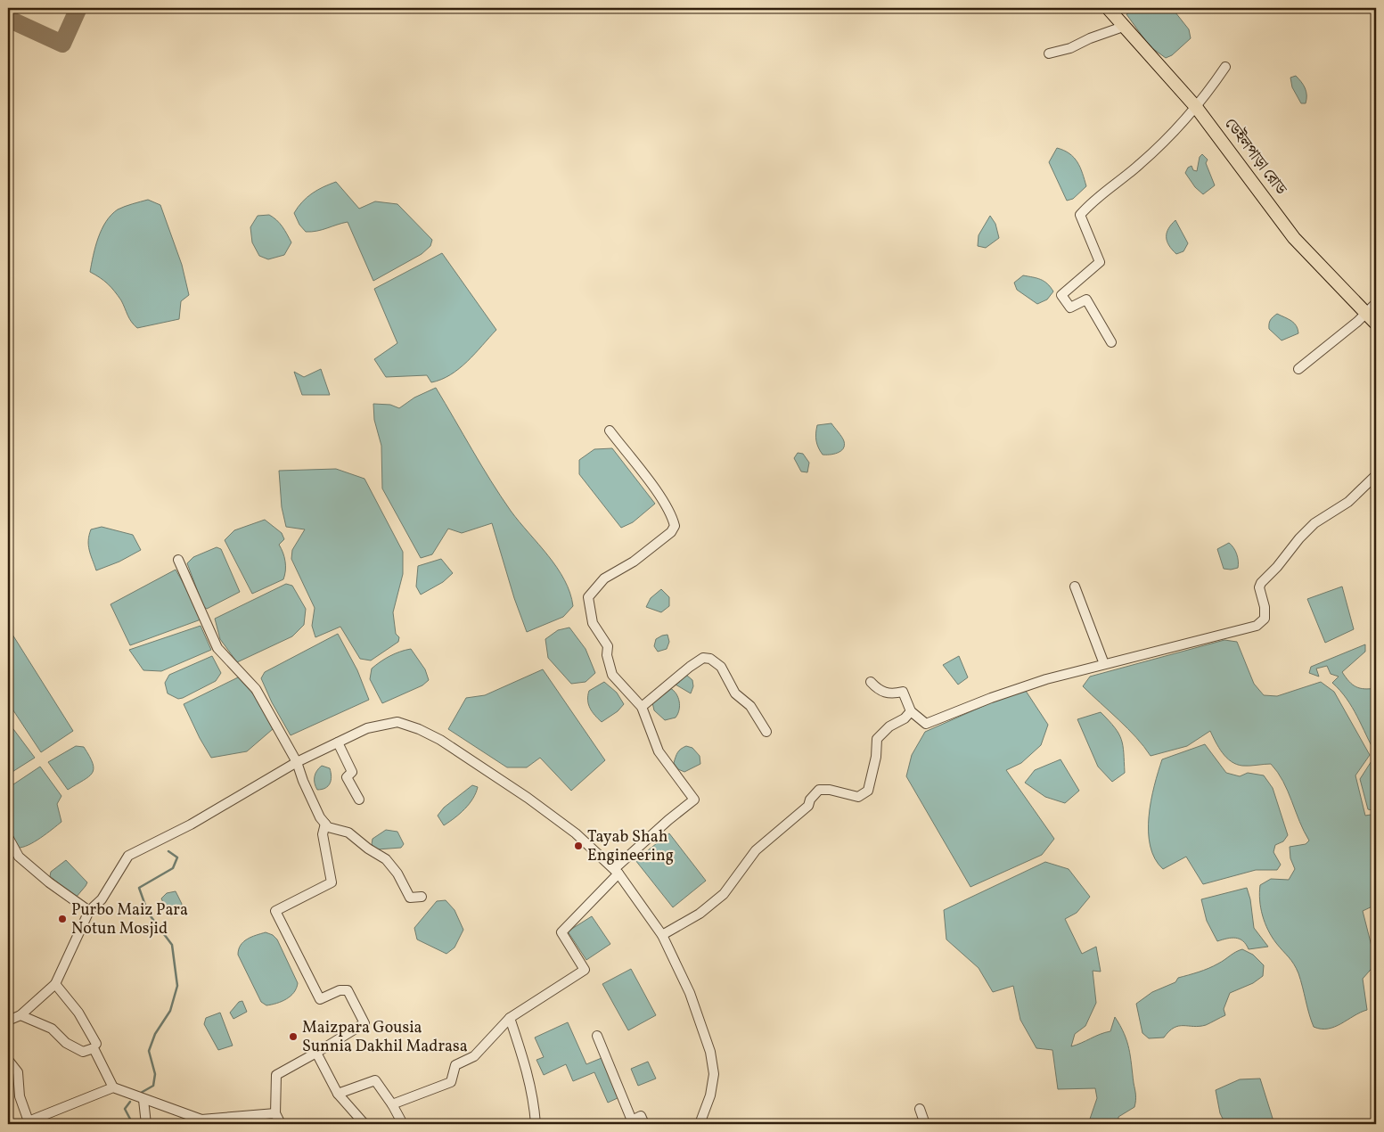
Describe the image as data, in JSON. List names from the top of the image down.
{
  "streets": {
    "main road": ["ডেইলপাড়া রোড"]
  },
  "places": ["Tayab Shah Engineering", "Purbo Maiz Para Notun Mosjid", "Maizpara Gousia Sunnia Dakhil Madrasa"]
}
